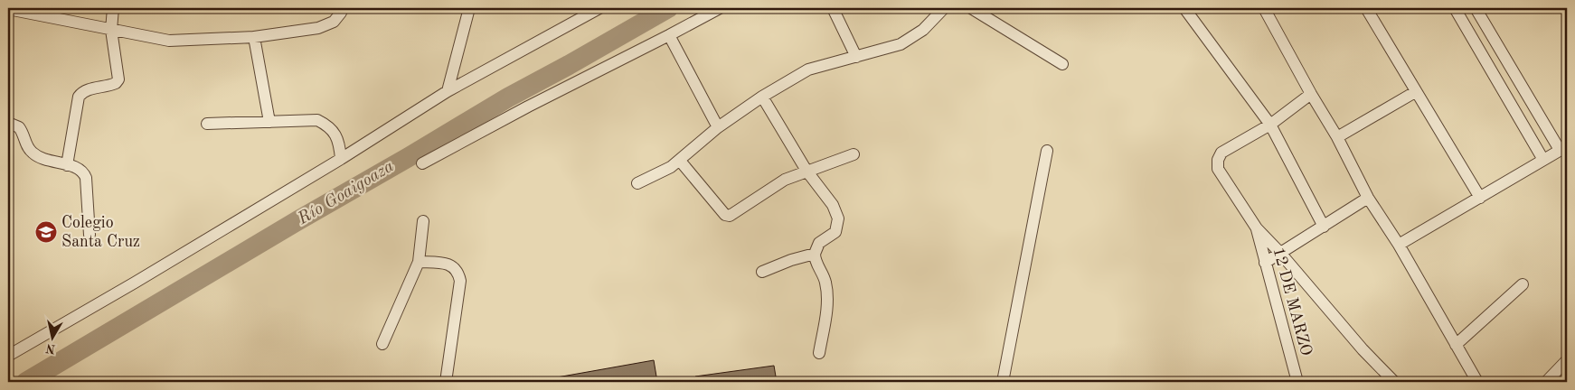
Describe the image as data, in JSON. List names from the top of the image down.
{
  "streets": {
    "street": ["12 DE MARZO"]
  },
  "water": ["Río Goaigoaza"],
  "places": {
    "school or university": ["Colegio Santa Cruz"]
  },
  "north": "bottom"
}
